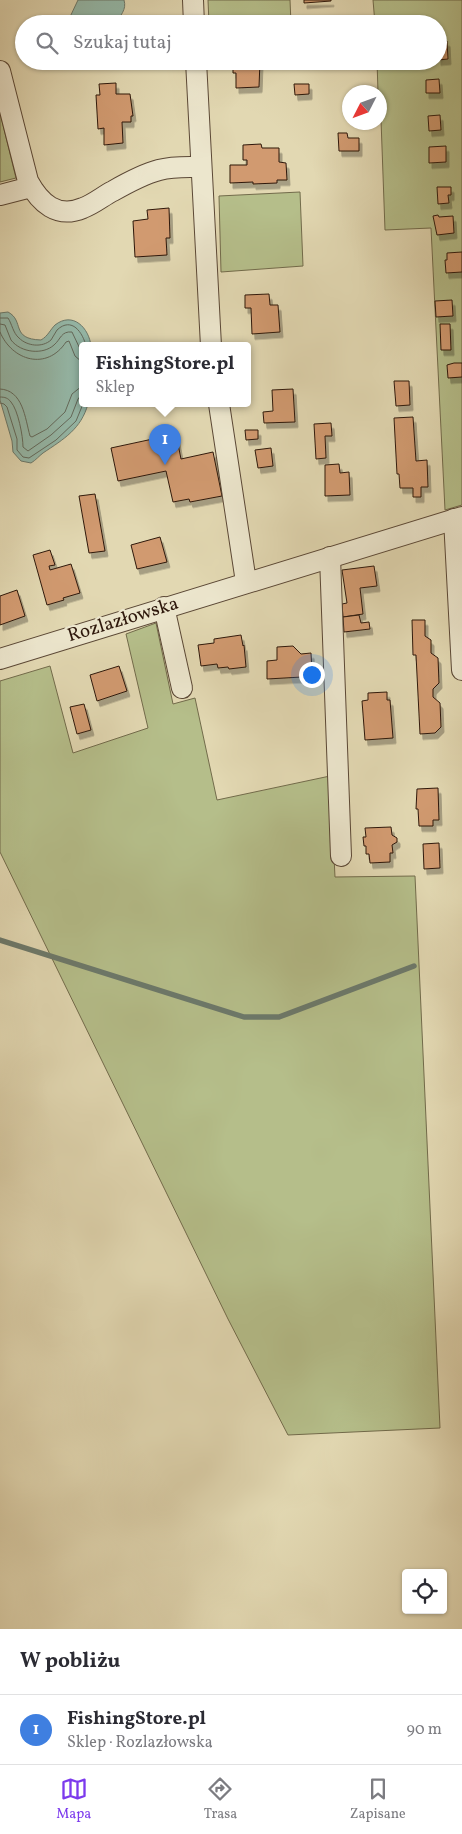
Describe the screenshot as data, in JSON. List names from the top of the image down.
{
  "streets": {
    "street": ["Rozlazłowska"]
  },
  "north": "bottom left",
  "page": {
    "search": "Szukaj tutaj",
    "popup": ["FishingStore.pl", "Sklep"],
    "pins": "1",
    "heading": "W pobliżu",
    "list": [
      {
        "mark": "1",
        "name": "FishingStore.pl",
        "note": "Sklep · Rozlazłowska",
        "value": "90 m"
      }
    ],
    "nav": ["Mapa", "Trasa", "Zapisane"]
  }
}
